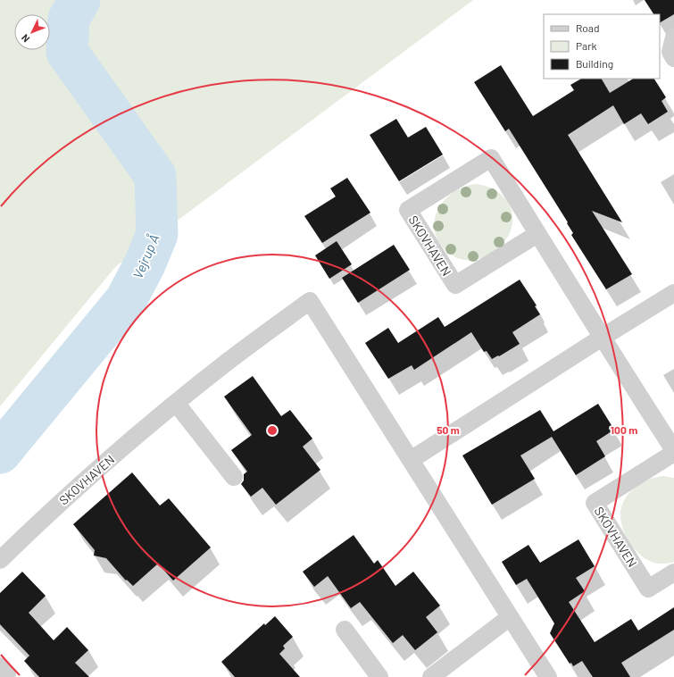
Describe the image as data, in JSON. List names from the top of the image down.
{
  "streets": {
    "street": ["SKOVHAVEN"]
  },
  "water": ["Vejrup Å"],
  "legend": ["Road", "Park", "Building"],
  "north": "bottom left",
  "rings": ["50 m", "100 m"]
}
